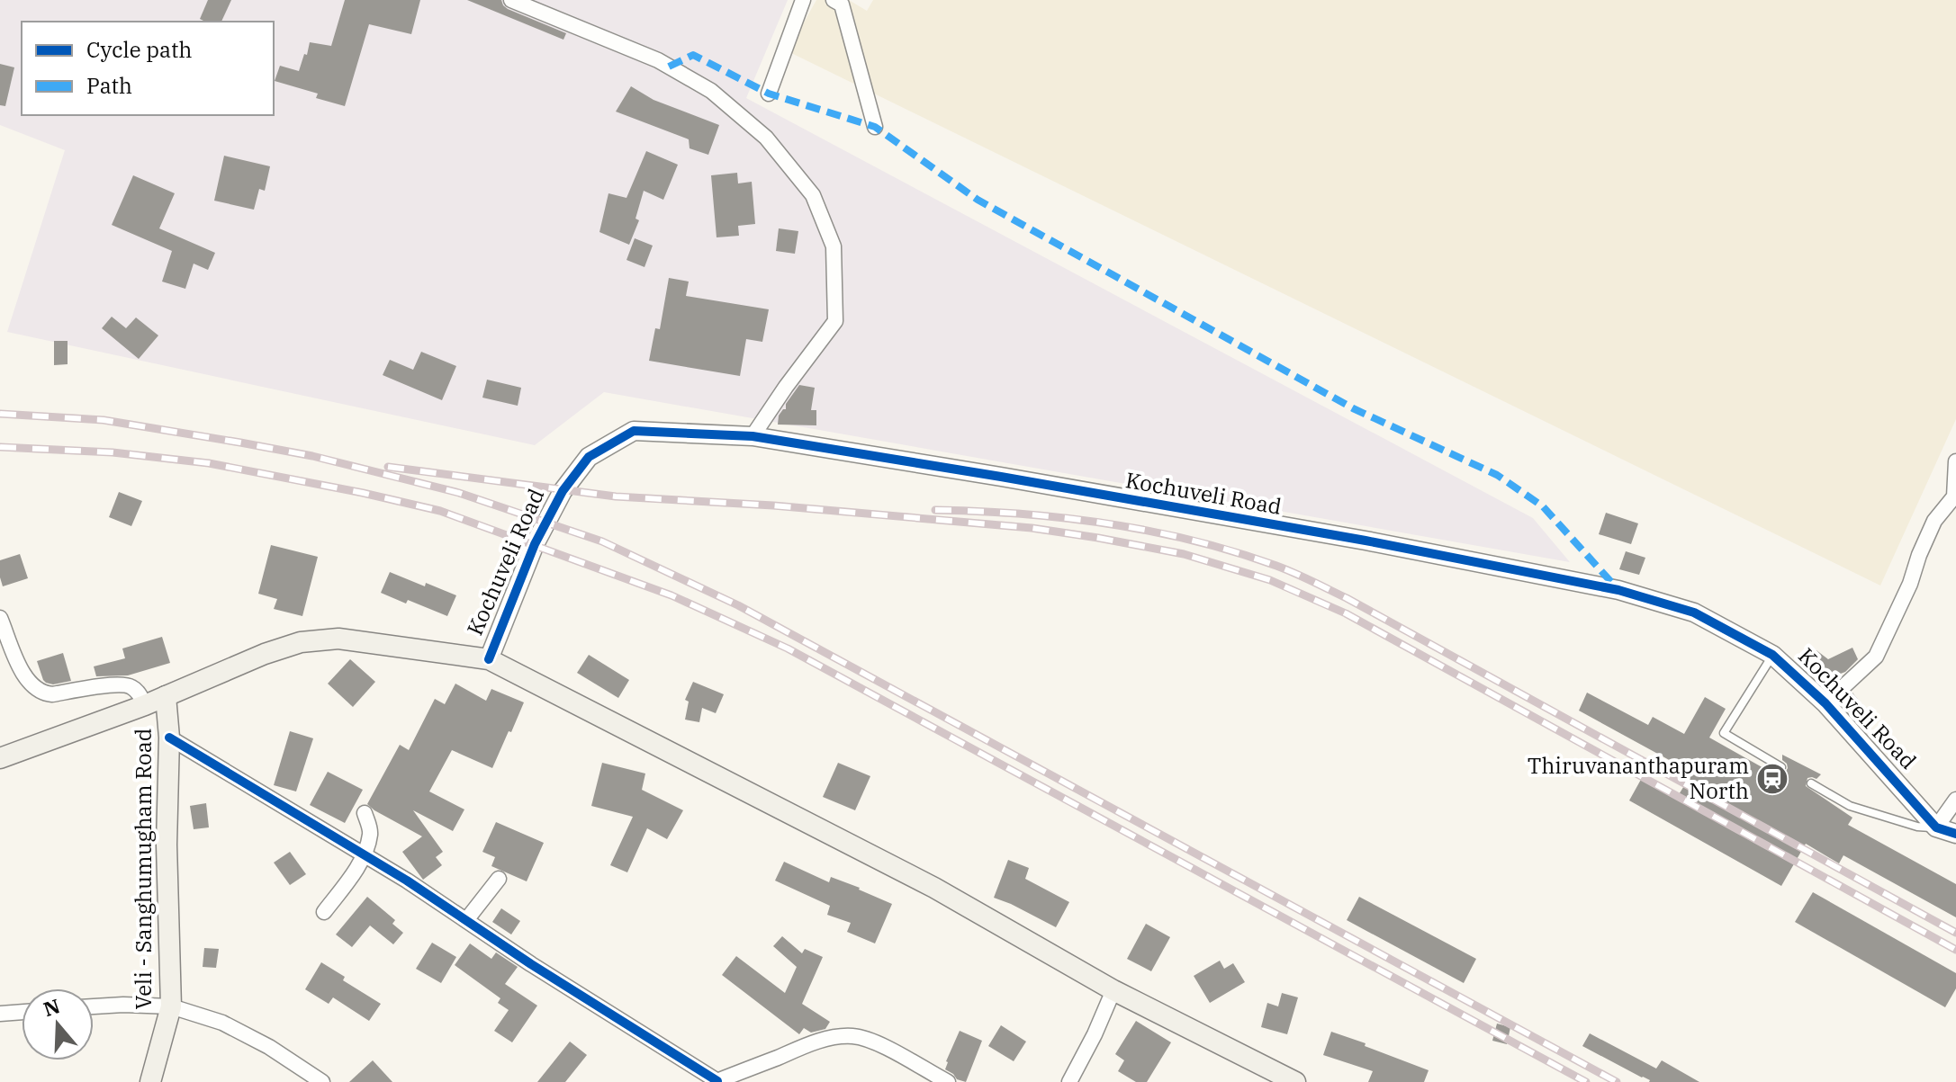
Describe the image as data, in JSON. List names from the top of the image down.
{
  "streets": {
    "main road": ["Veli - Sanghumugham Road"],
    "street": ["Kochuveli Road"]
  },
  "places": {
    "station": ["Thiruvananthapuram North"]
  },
  "legend": ["Cycle path", "Path"],
  "north": "top"
}
